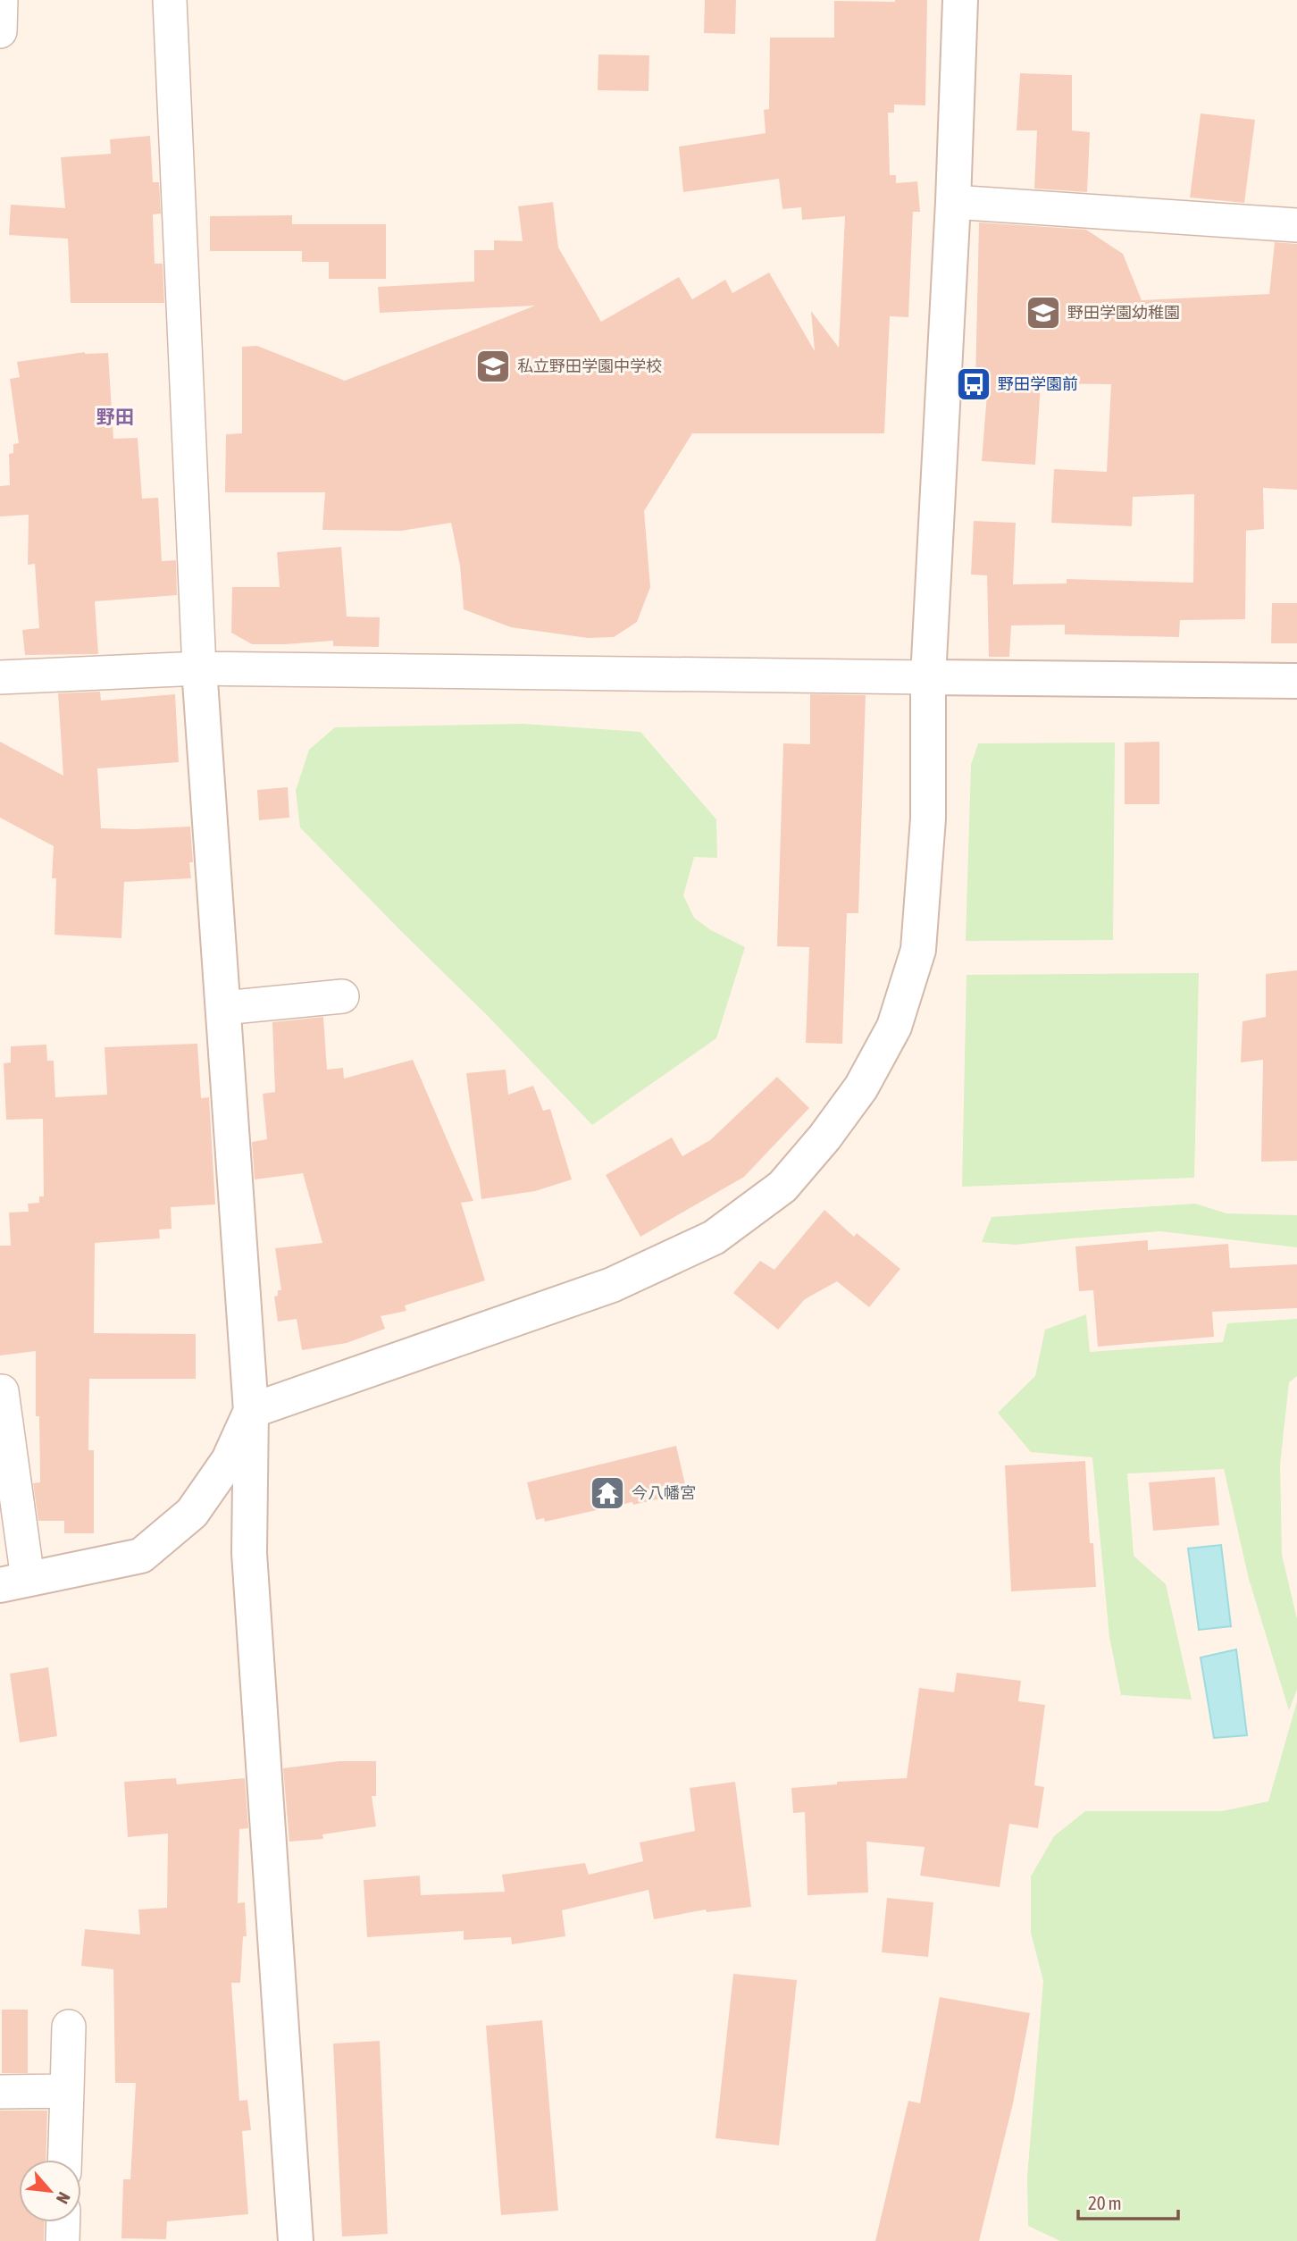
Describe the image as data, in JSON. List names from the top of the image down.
{
  "districts": ["野田"],
  "places": {
    "school or university": ["野田学園幼稚園", "私立野田学園中学校"],
    "bus stop": ["野田学園前"],
    "temple": ["今八幡宮"]
  },
  "scale_bar": "20 m",
  "north": "bottom right"
}
